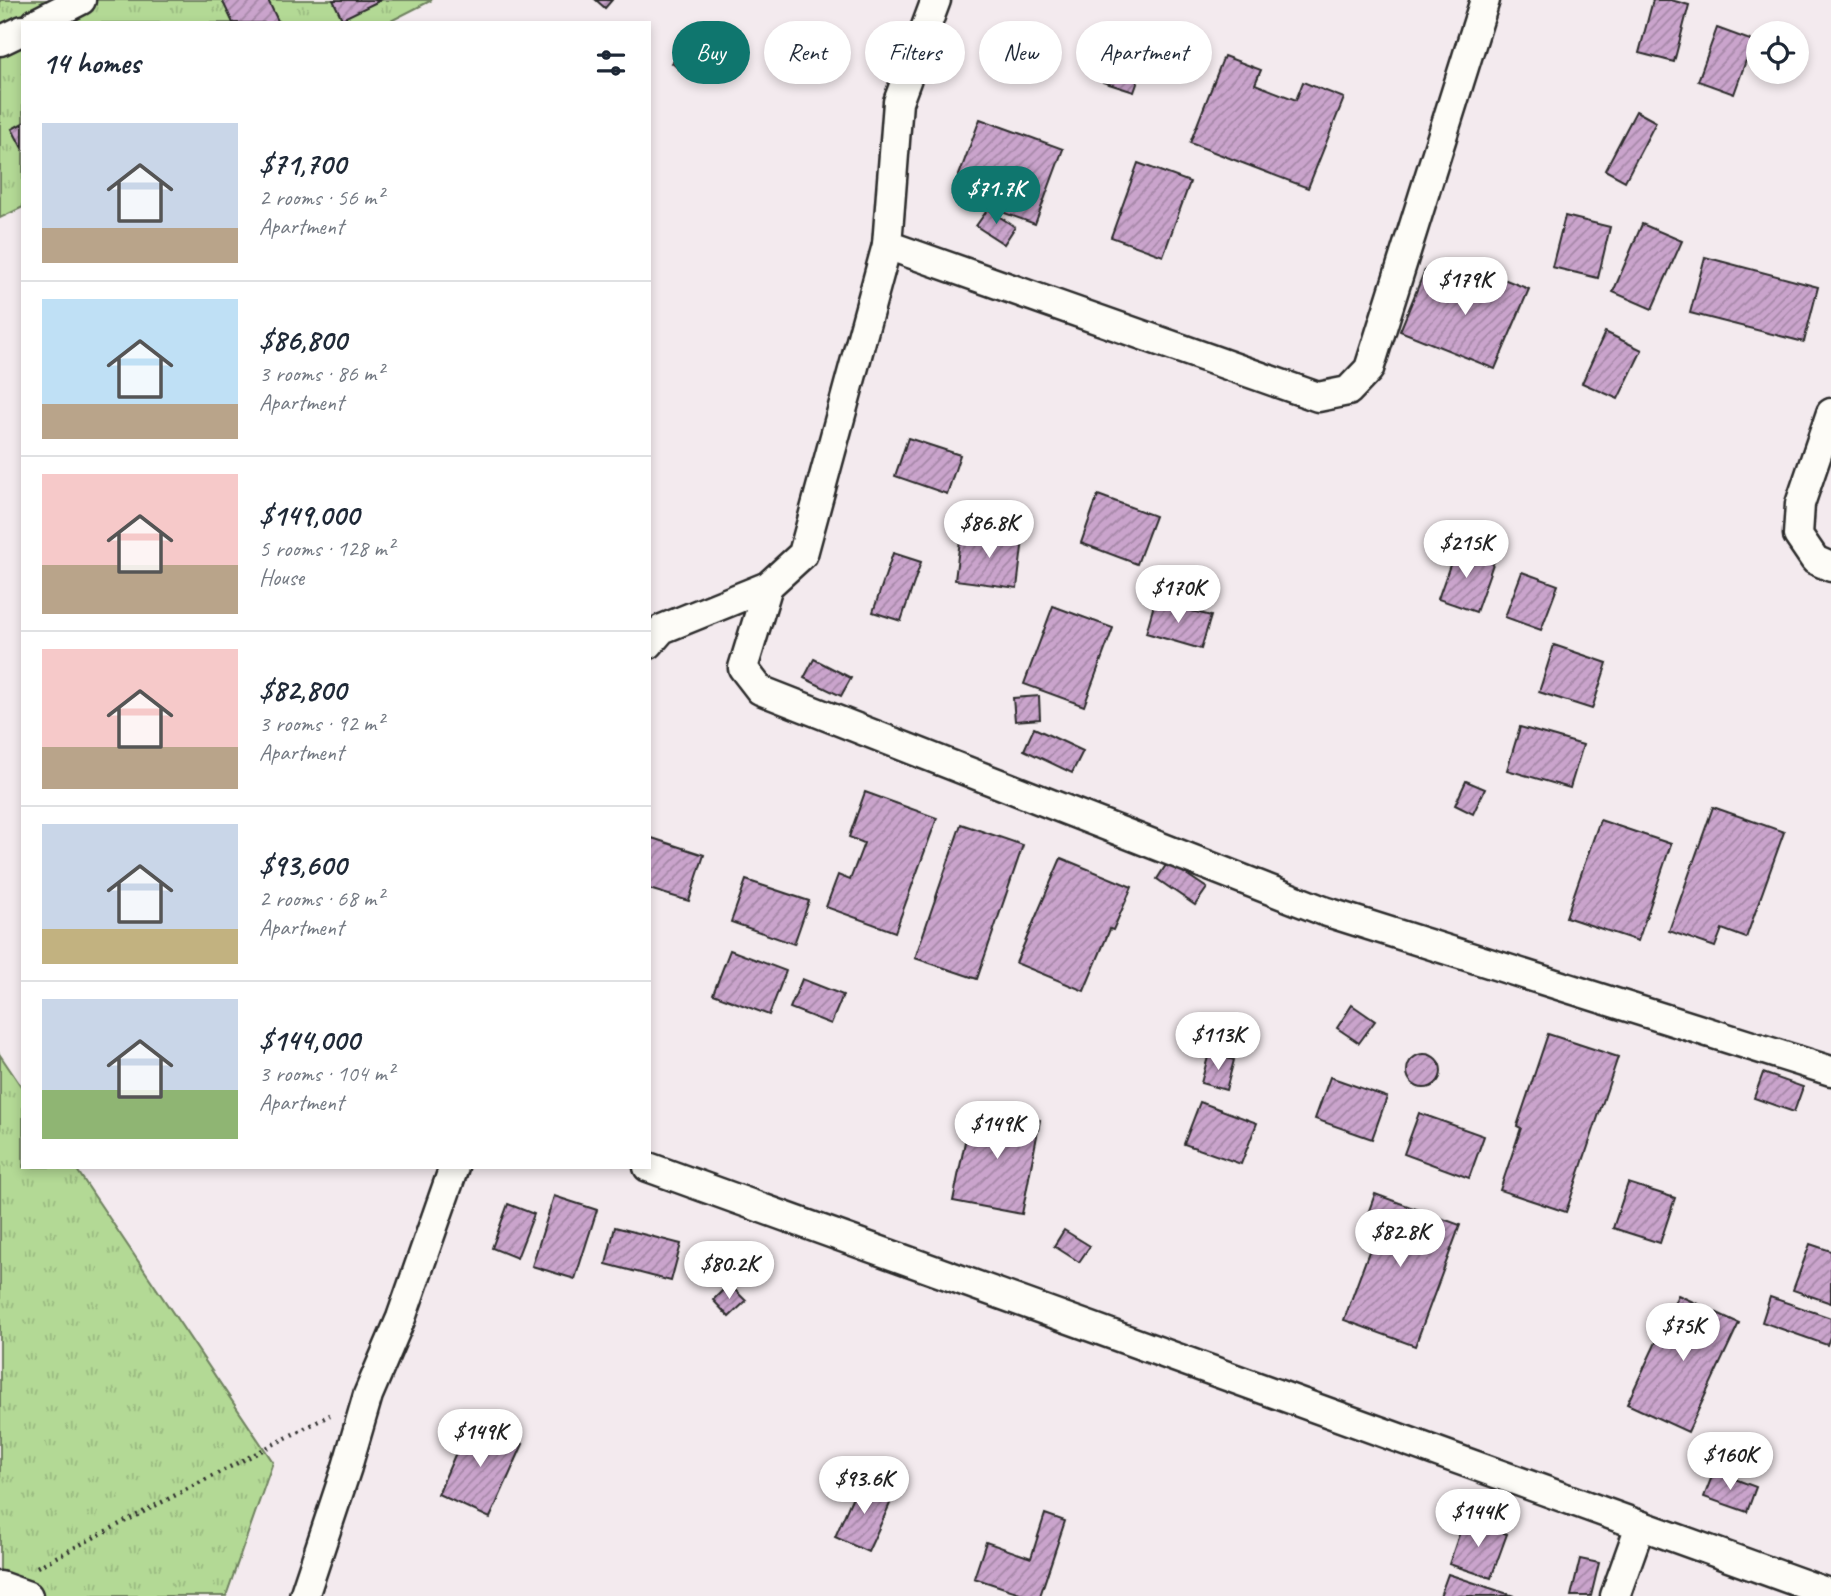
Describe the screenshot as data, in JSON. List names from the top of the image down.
{
  "page": {
    "chip": [
      "Buy",
      "Rent",
      "Filters",
      "New",
      "Apartment"
    ],
    "heading": "14 homes",
    "list": [
      {
        "name": "$71,700",
        "note": "2 rooms · 56 m² · Apartment"
      },
      {
        "name": "$86,800",
        "note": "3 rooms · 86 m² · Apartment"
      },
      {
        "name": "$149,000",
        "note": "5 rooms · 128 m² · House"
      },
      {
        "name": "$82,800",
        "note": "3 rooms · 92 m² · Apartment"
      },
      {
        "name": "$93,600",
        "note": "2 rooms · 68 m² · Apartment"
      },
      {
        "name": "$144,000",
        "note": "3 rooms · 104 m² · Apartment"
      }
    ],
    "price": [
      "$71.7K",
      "$179K",
      "$86.8K",
      "$215K",
      "$170K",
      "$113K",
      "$149K",
      "$82.8K",
      "$80.2K",
      "$75K",
      "$149K",
      "$160K",
      "$93.6K",
      "$144K"
    ]
  }
}
